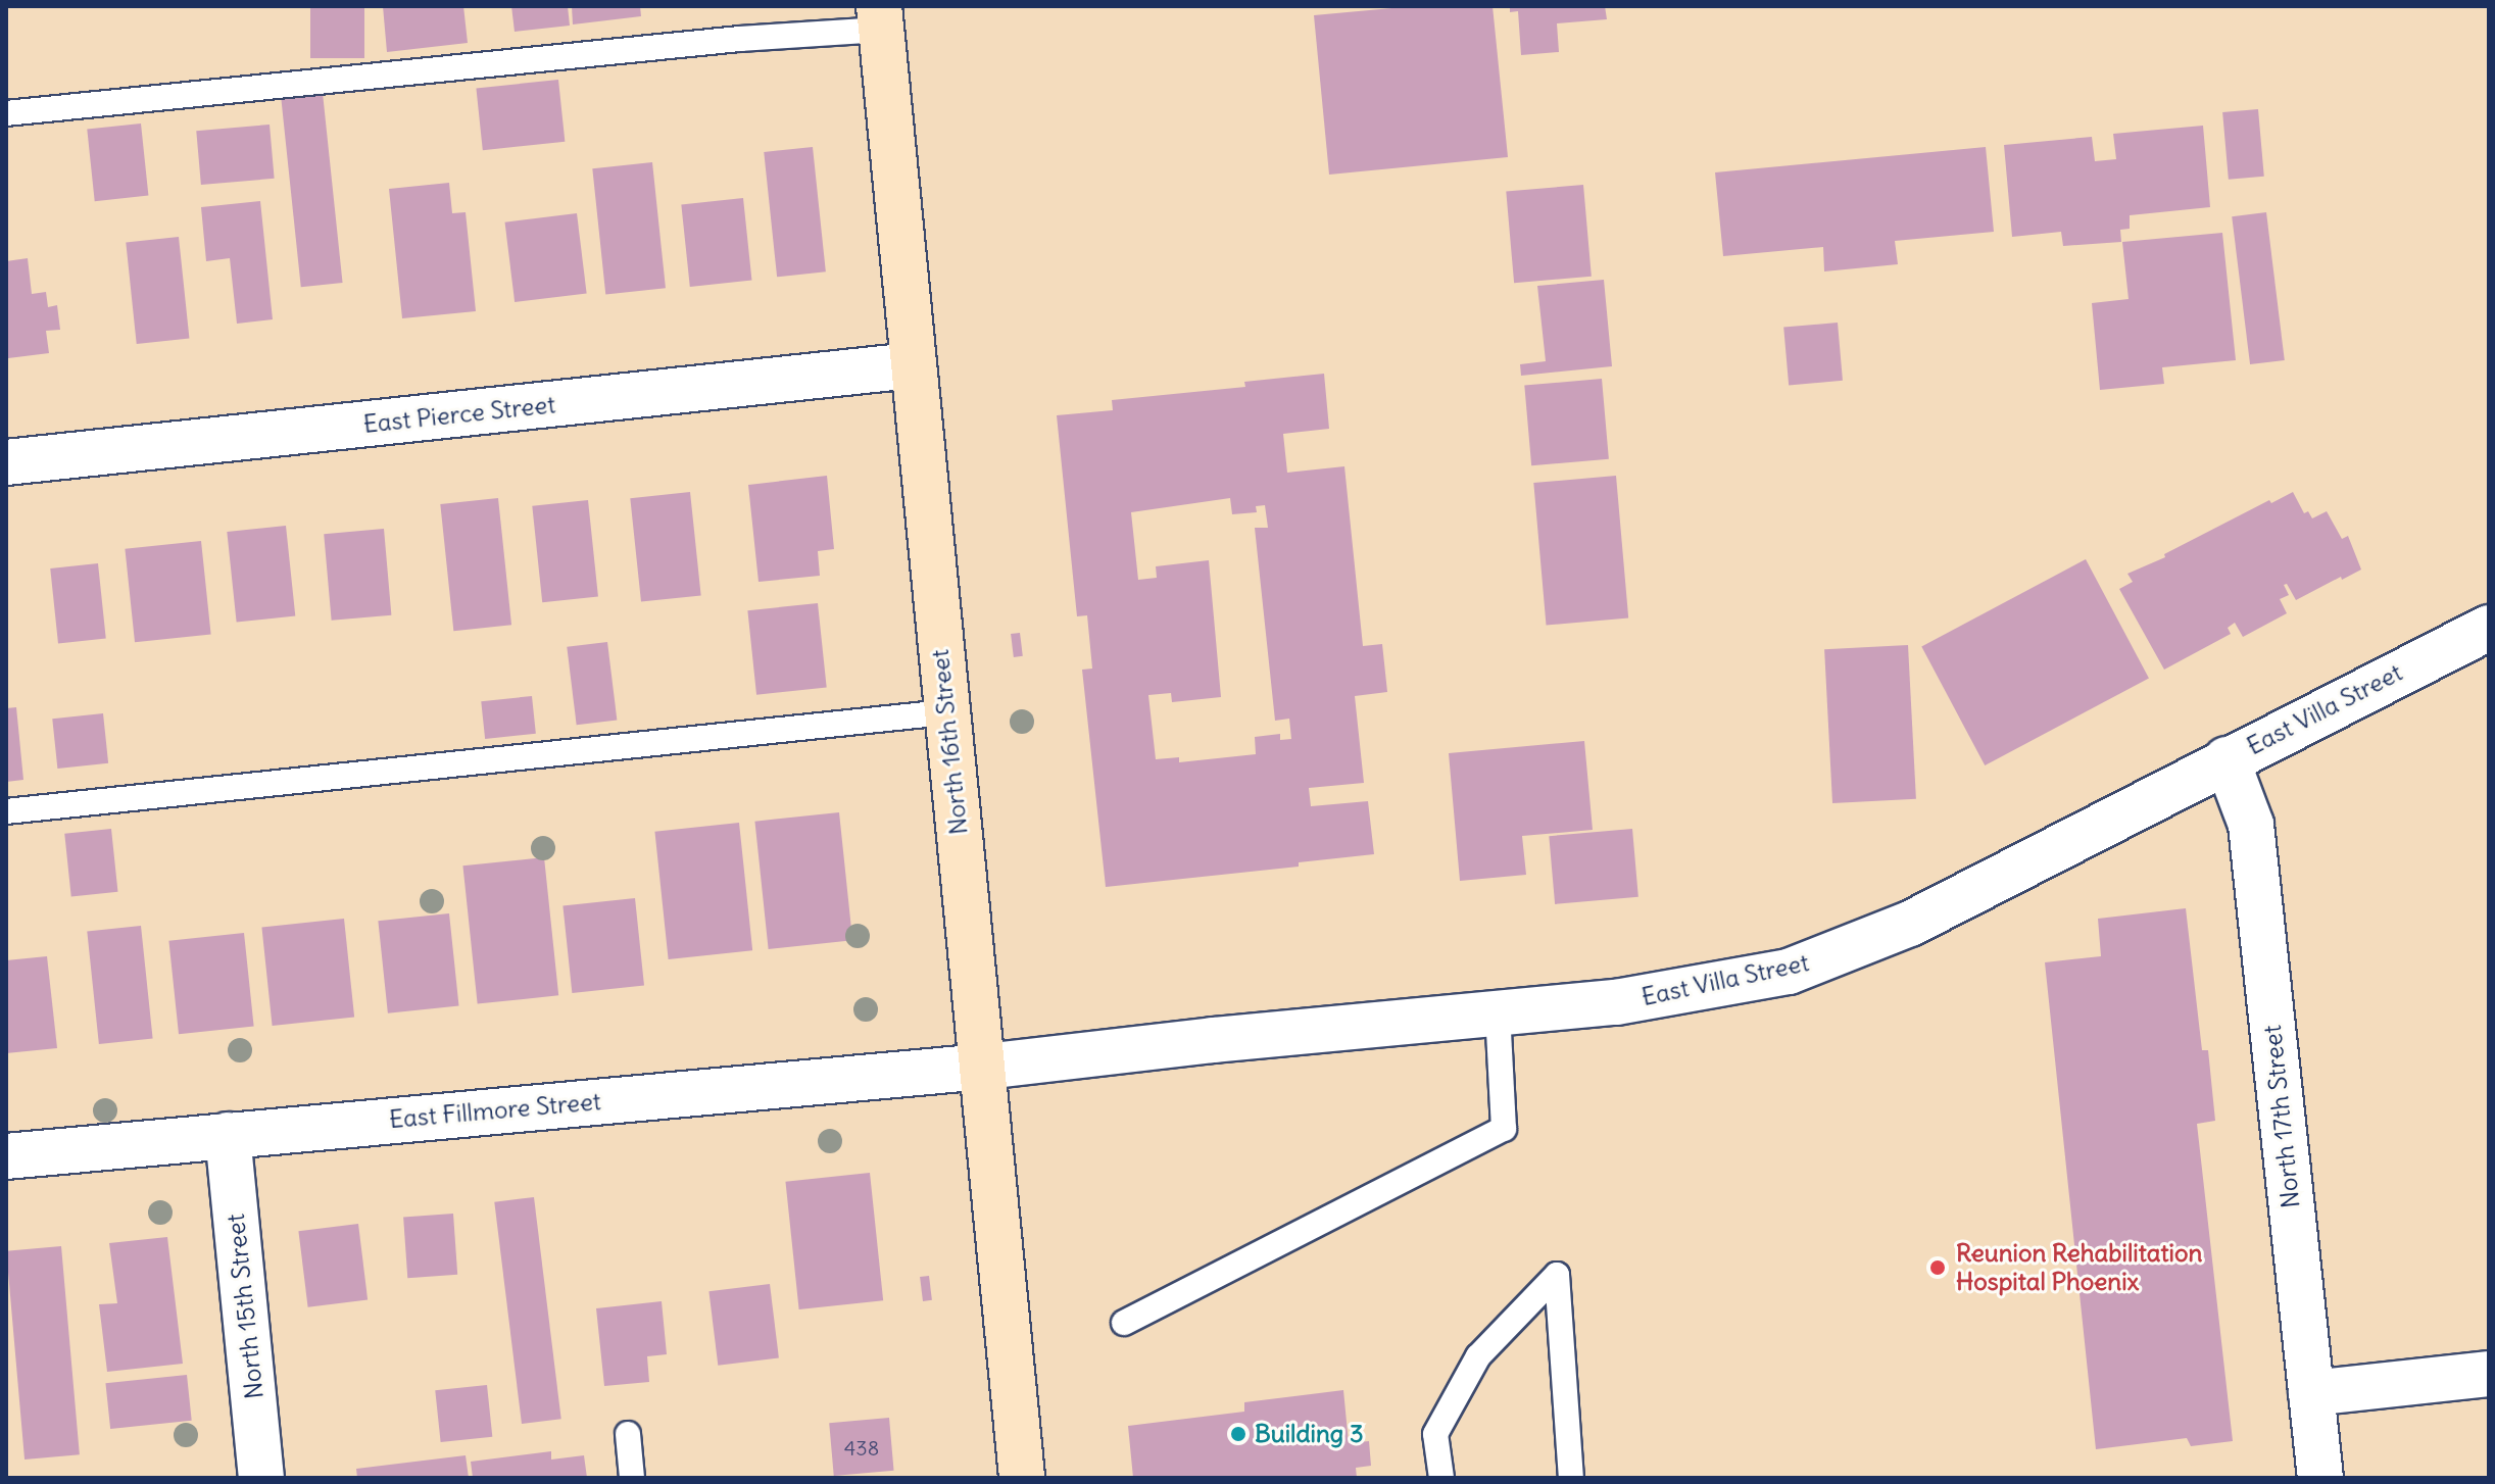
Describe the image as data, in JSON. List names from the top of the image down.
{
  "streets": {
    "main road": ["North 16th Street"],
    "street": [
      "East Pierce Street",
      "East Villa Street",
      "East Fillmore Street",
      "North 17th Street",
      "North 15th Street"
    ]
  },
  "crossings": [
    ["East Pierce Street", "North 16th Street"],
    ["East Villa Street", "North 16th Street"],
    ["East Villa Street", "East Fillmore Street"],
    ["East Villa Street", "North 17th Street"],
    ["North 16th Street", "East Fillmore Street"],
    ["East Fillmore Street", "North 15th Street"]
  ],
  "places": ["Reunion Rehabilitation Hospital Phoenix", "Building 3"],
  "house_numbers": ["438"]
}
